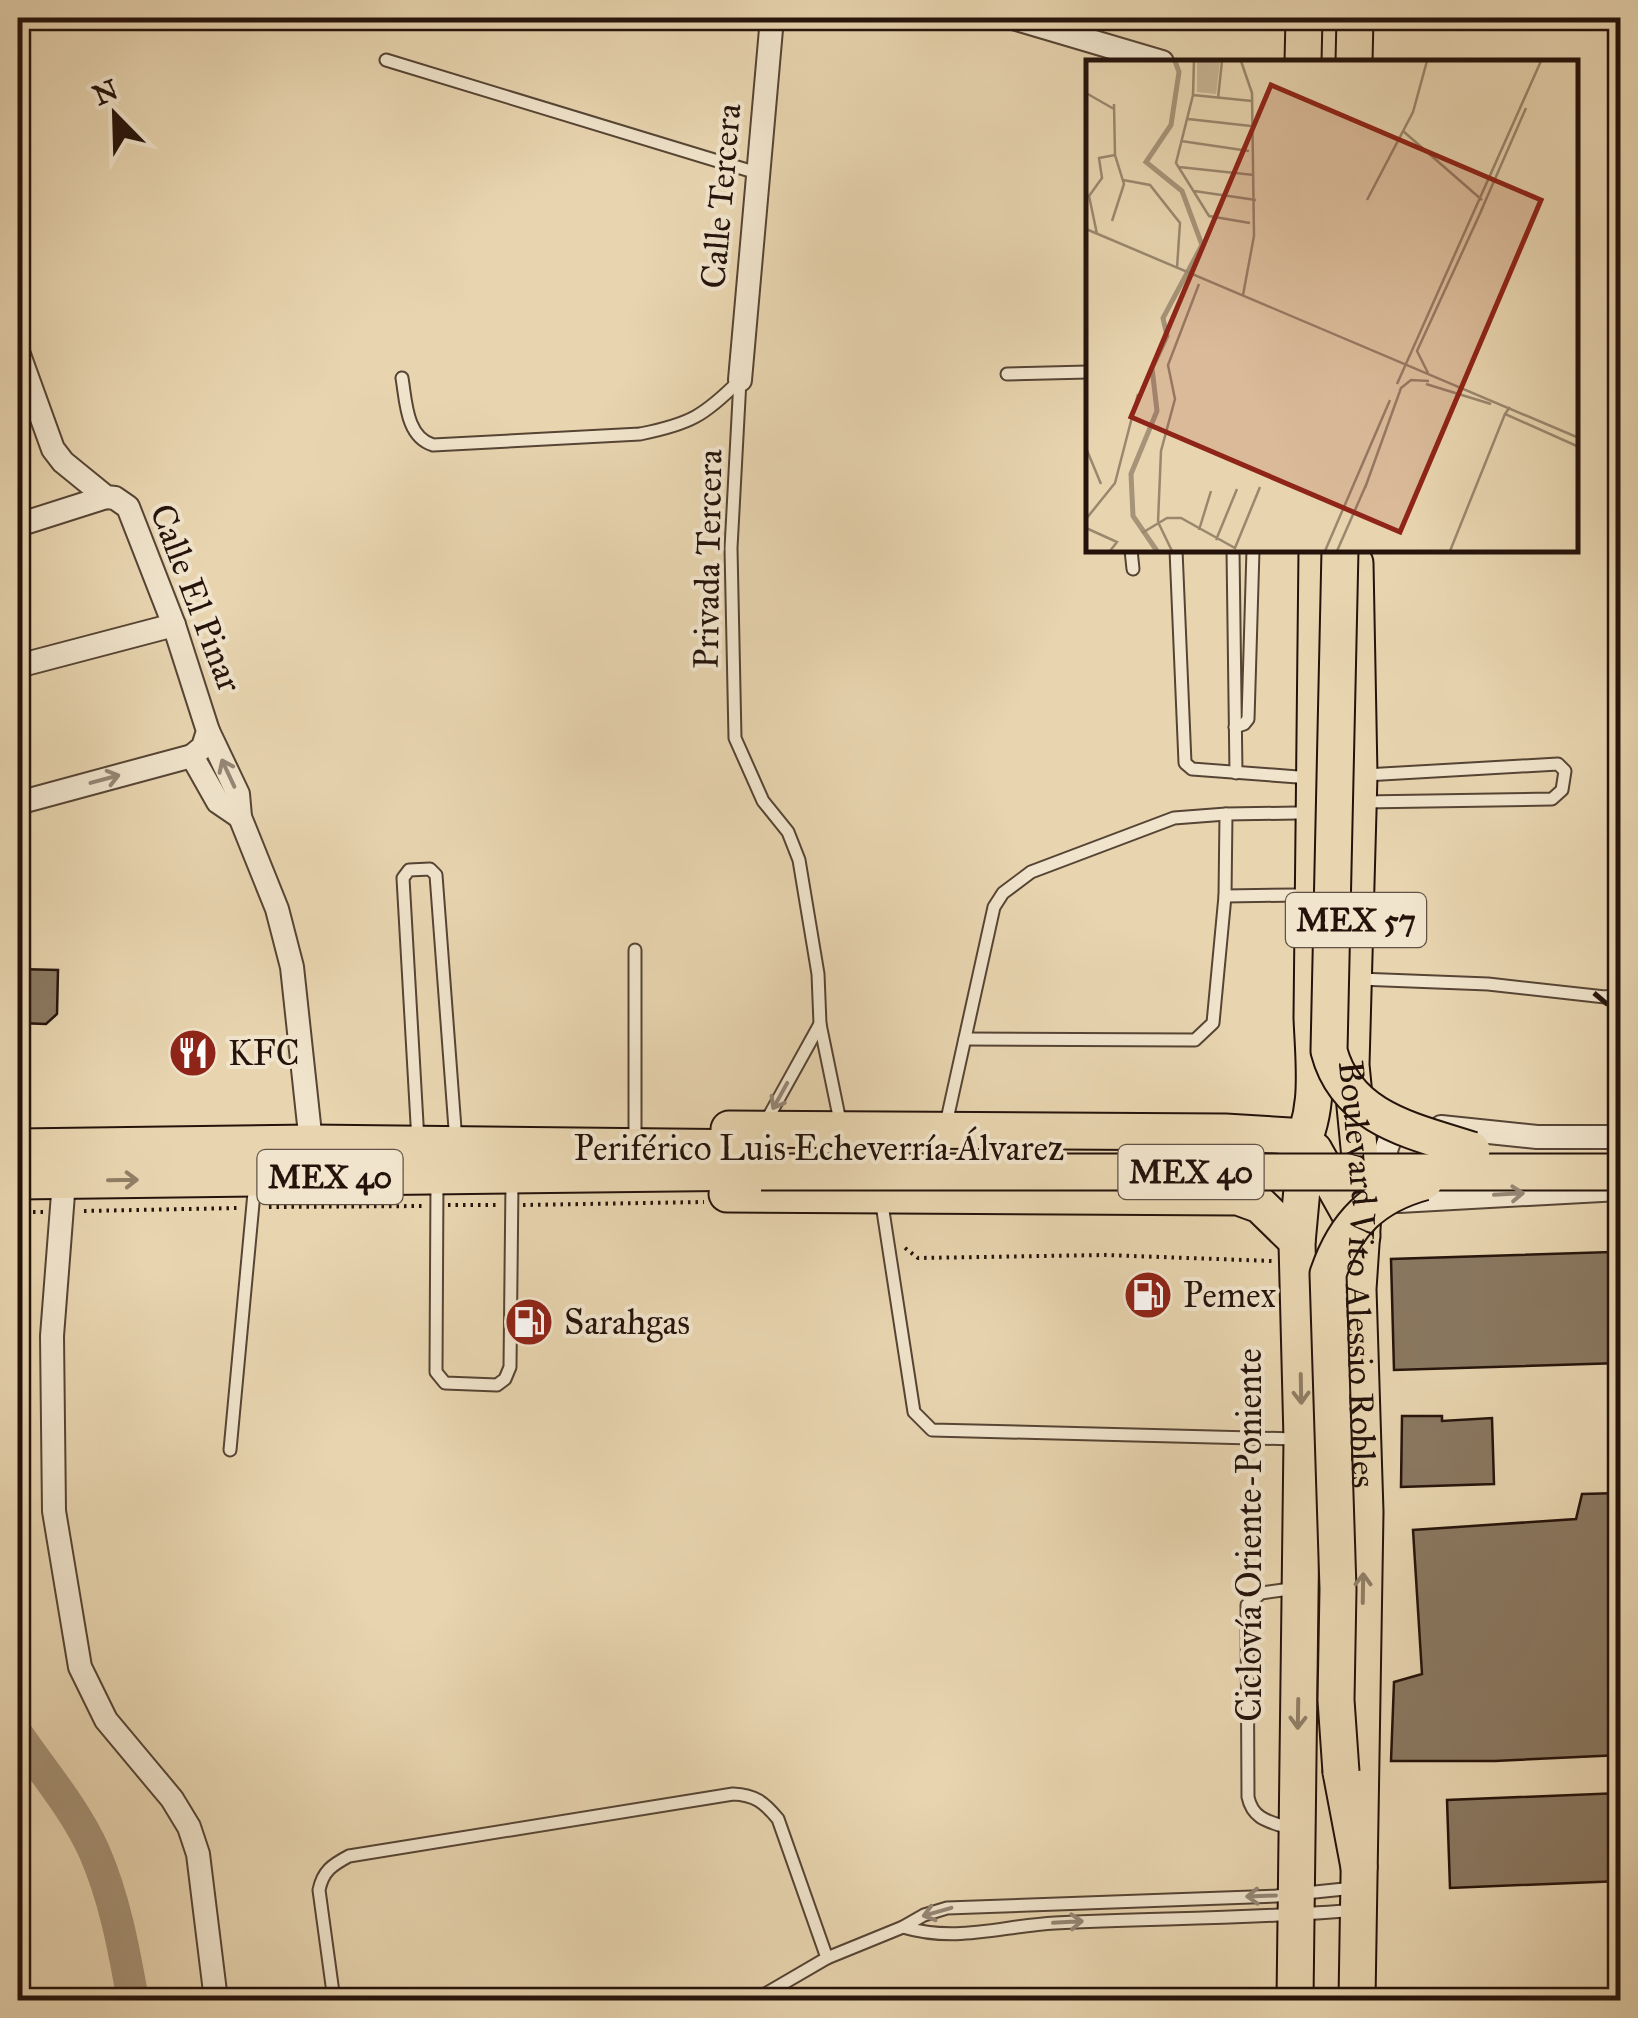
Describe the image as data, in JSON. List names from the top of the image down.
{
  "streets": {
    "main road": [
      "MEX 57",
      "Periférico Luis Echeverría Álvarez",
      "MEX 40",
      "Boulevard Vito Alessio Robles"
    ],
    "street": ["Calle Tercera", "Calle El Pinar"],
    "lane": ["Privada Tercera"]
  },
  "crossings": [
    ["Calle Tercera", "Privada Tercera"],
    ["Calle El Pinar", "Periférico Luis Echeverría Álvarez"]
  ],
  "places": {
    "restaurant": ["KFC"],
    "fuel station": ["Pemex", "Sarahgas"]
  },
  "north": "top left"
}
